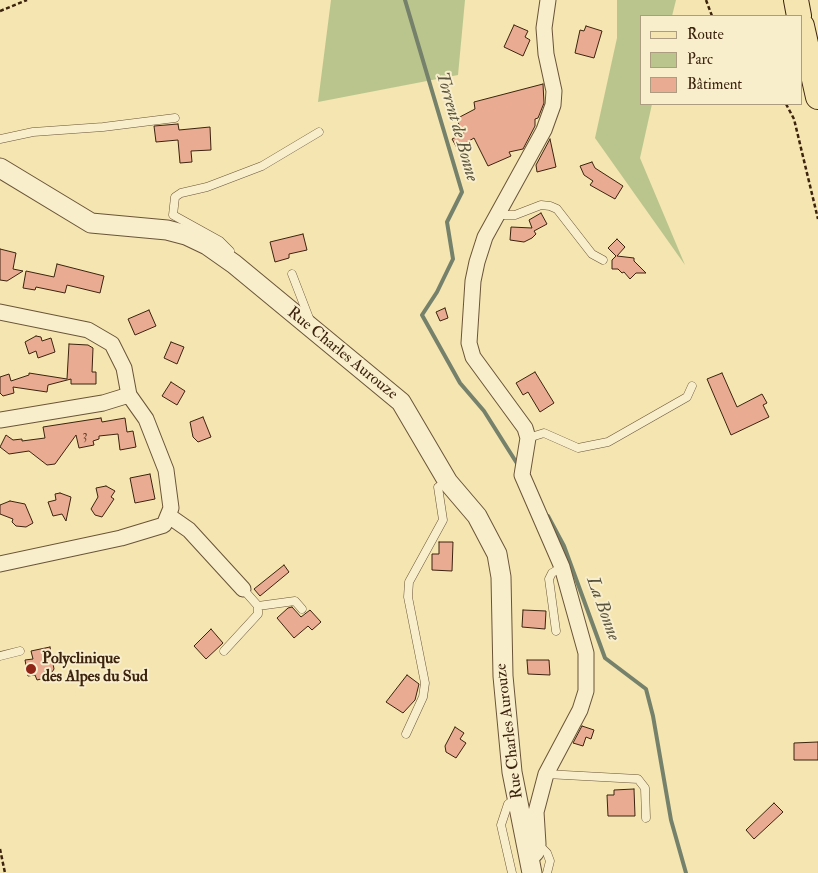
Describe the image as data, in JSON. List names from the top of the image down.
{
  "streets": {
    "street": ["Rue Charles Aurouze"]
  },
  "water": ["Torrent de Bonne", "La Bonne"],
  "places": ["Polyclinique des Alpes du Sud"],
  "house_numbers": ["3"],
  "legend": ["Route", "Parc", "Bâtiment"]
}
